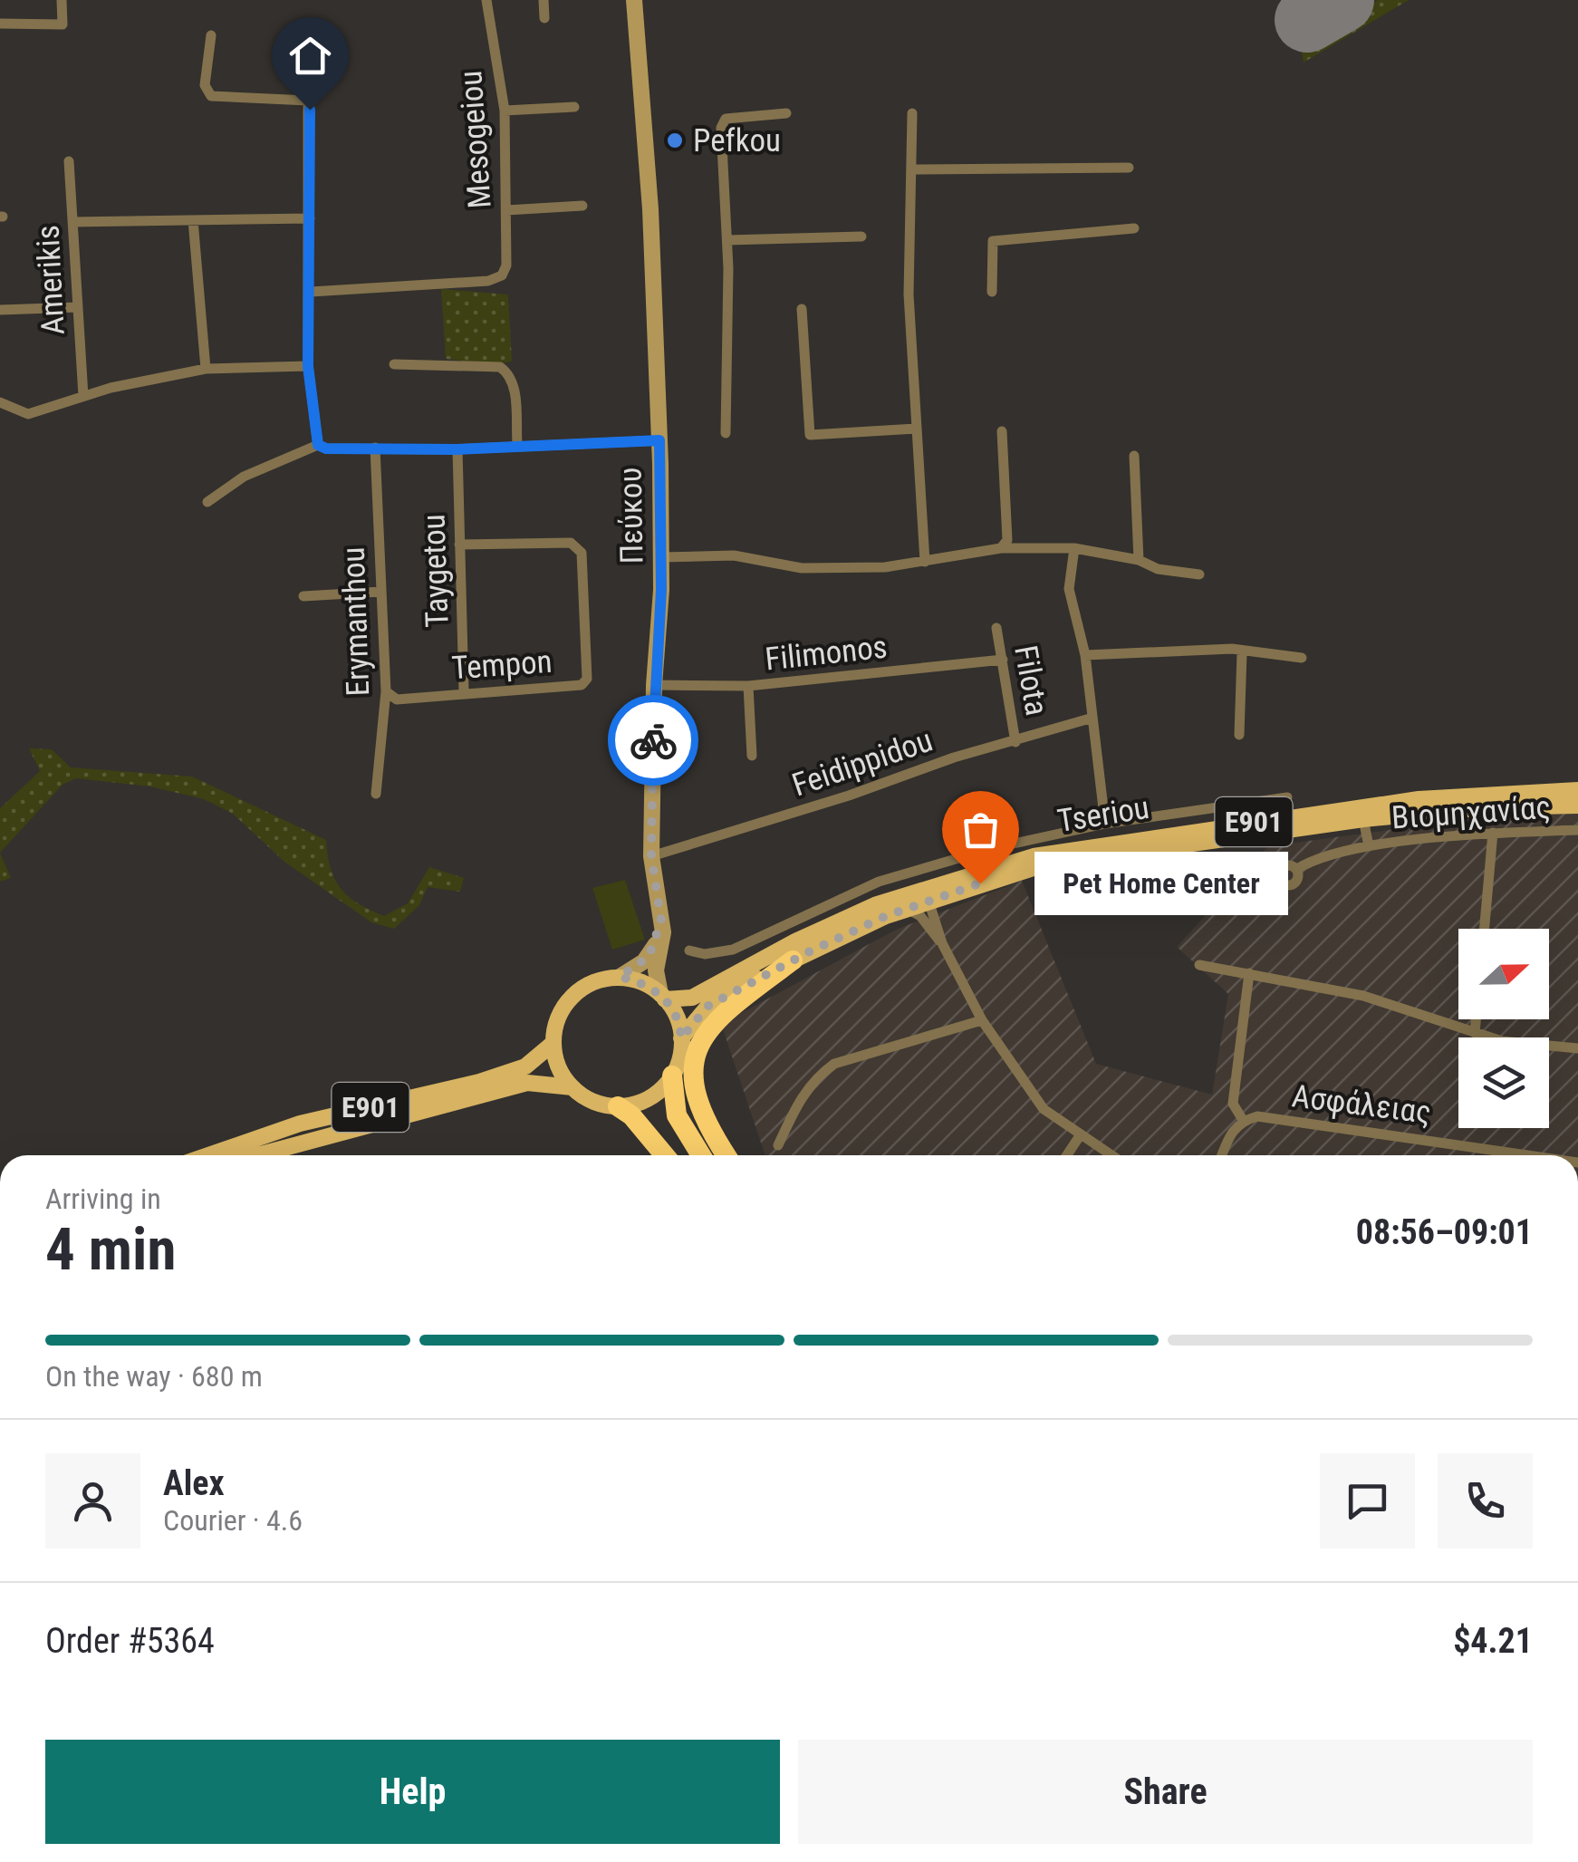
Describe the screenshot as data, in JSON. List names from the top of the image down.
{
  "streets": {
    "main road": ["Πεύκου", "Tseriou", "E901"],
    "street": [
      "Mesogeiou",
      "Amerikis",
      "Taygetou",
      "Erymanthou",
      "Filimonos",
      "Tempon",
      "Filota",
      "Feidippidou",
      "Βιομηχανίας",
      "Ασφάλειας"
    ]
  },
  "crossings": [
    ["Πεύκου", "Filimonos"],
    ["Πεύκου", "Feidippidou"],
    ["Πεύκου", "Tseriou"],
    ["Πεύκου", "E901"],
    ["Taygetou", "Tempon"],
    ["Erymanthou", "Tempon"],
    ["Filimonos", "Filota"],
    ["Filota", "Feidippidou"],
    ["Βιομηχανίας", "Tseriou"],
    ["Tseriou", "E901"]
  ],
  "places": ["Pefkou", "Pet Home Center"],
  "north": "right",
  "page": {
    "bubble": "Pet Home Center",
    "heading": ["4 min", "Arriving in", "08:56–09:01"],
    "panel": [
      "Alex",
      "Courier · 4.6",
      "Order #5364",
      "$4.21"
    ],
    "bar": "On the way · 680 m",
    "buttons": ["Help", "Share"]
  }
}
